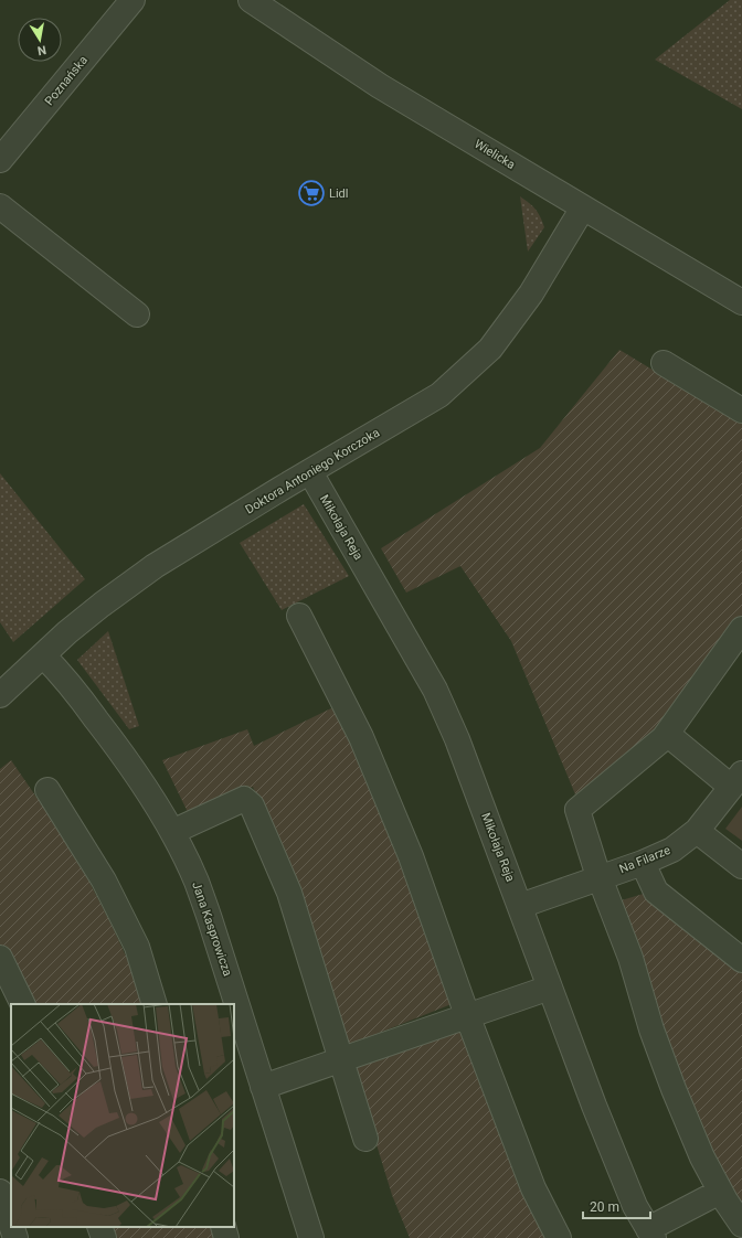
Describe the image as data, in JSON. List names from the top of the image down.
{
  "streets": {
    "street": [
      "Poznańska",
      "Wielicka",
      "Doktora Antoniego Korczoka",
      "Mikołaja Reja",
      "Na Filarze",
      "Jana Kasprowicza"
    ]
  },
  "crossings": [
    ["Wielicka", "Doktora Antoniego Korczoka"],
    ["Doktora Antoniego Korczoka", "Mikołaja Reja"],
    ["Doktora Antoniego Korczoka", "Jana Kasprowicza"],
    ["Mikołaja Reja", "Na Filarze"]
  ],
  "places": {
    "supermarket": ["Lidl"]
  },
  "scale_bar": "20 m",
  "north": "bottom"
}
